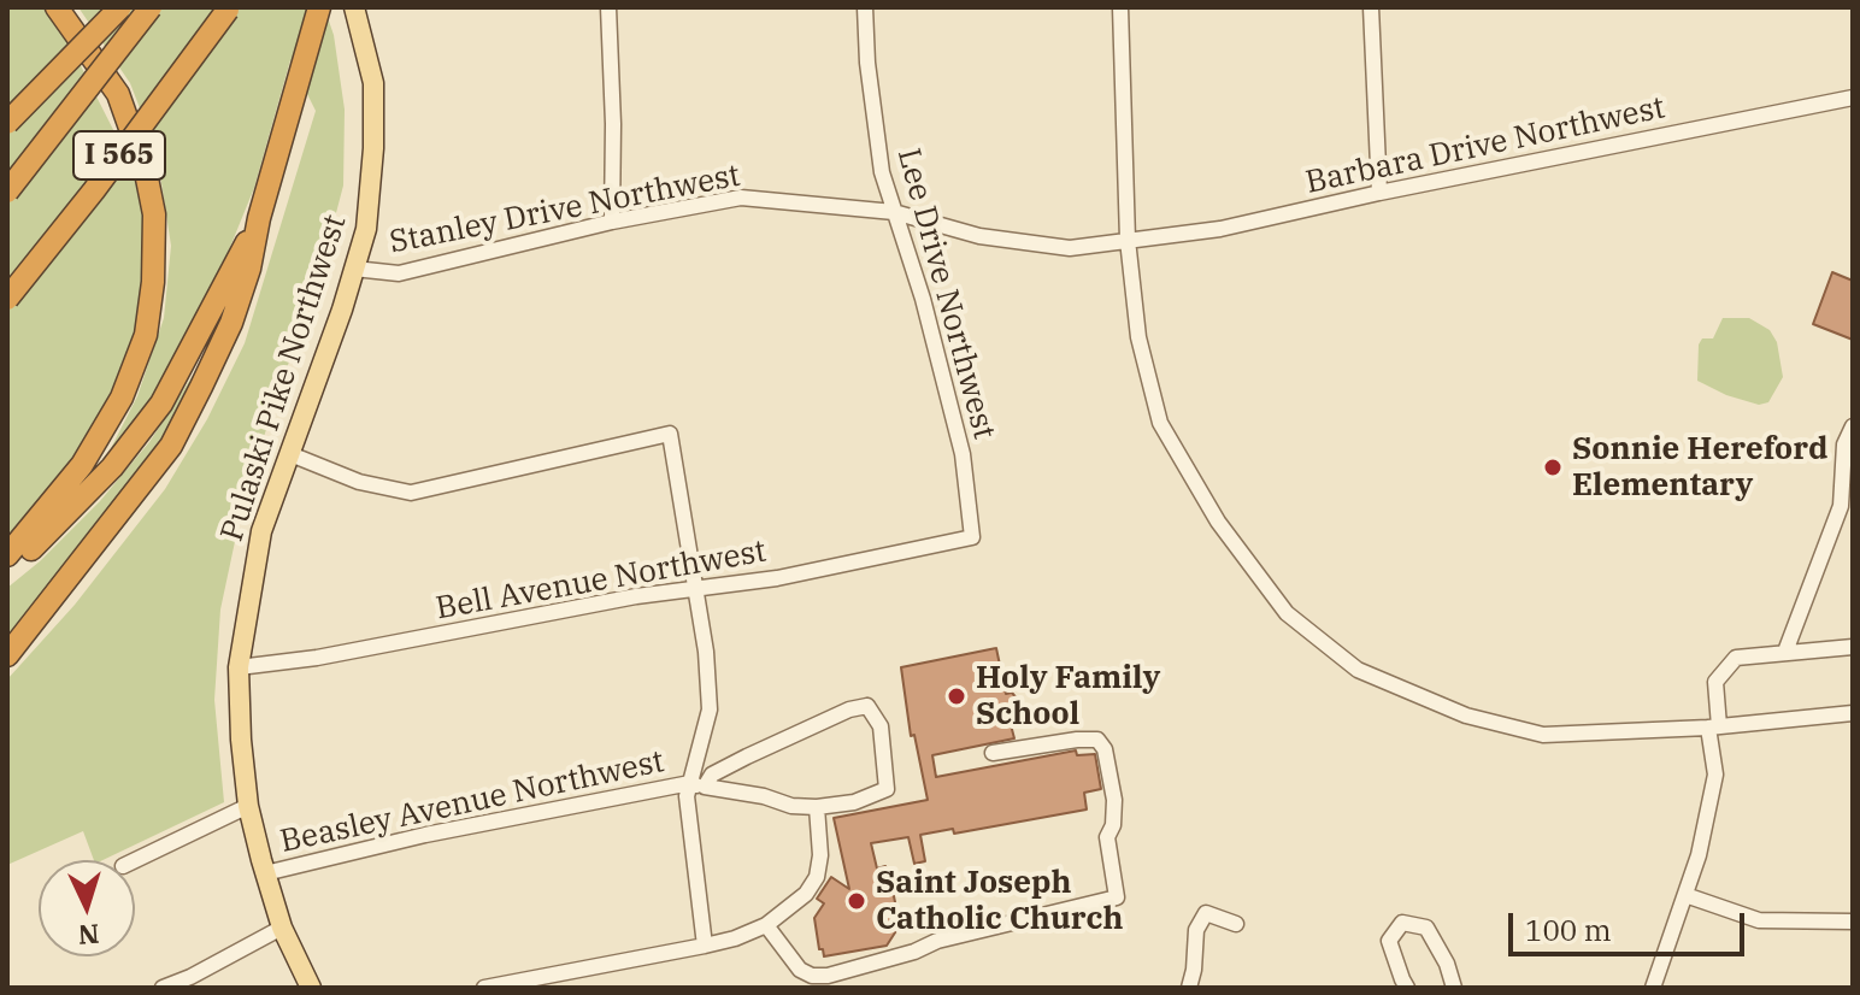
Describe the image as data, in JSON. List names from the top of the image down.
{
  "streets": {
    "highway": ["I 565"],
    "main road": ["Pulaski Pike Northwest"],
    "street": [
      "Barbara Drive Northwest",
      "Stanley Drive Northwest",
      "Lee Drive Northwest",
      "Bell Avenue Northwest",
      "Beasley Avenue Northwest"
    ]
  },
  "crossings": [
    ["Barbara Drive Northwest", "Stanley Drive Northwest"],
    ["Stanley Drive Northwest", "Lee Drive Northwest"],
    ["Stanley Drive Northwest", "Pulaski Pike Northwest"],
    ["Lee Drive Northwest", "Bell Avenue Northwest"],
    ["Pulaski Pike Northwest", "Bell Avenue Northwest"],
    ["Pulaski Pike Northwest", "Beasley Avenue Northwest"]
  ],
  "places": ["Sonnie Hereford Elementary", "Holy Family School", "Saint Joseph Catholic Church"],
  "scale_bar": "100 m",
  "north": "bottom"
}
